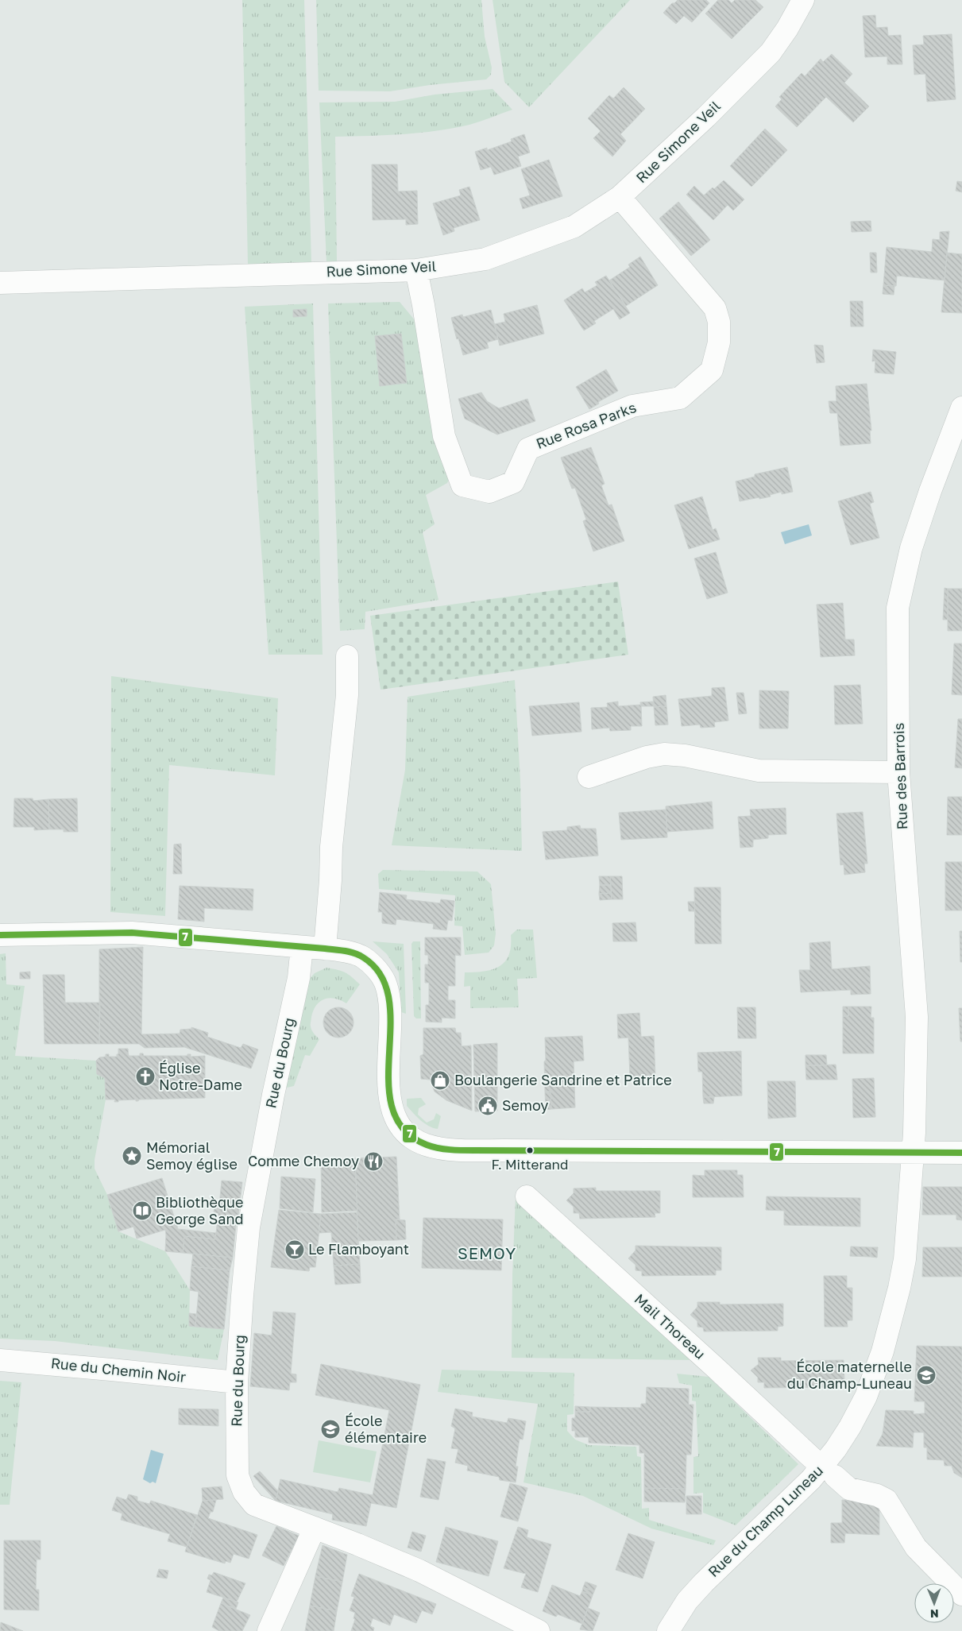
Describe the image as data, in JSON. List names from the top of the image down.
{
  "streets": {
    "street": [
      "Rue Simone Veil",
      "Rue Rosa Parks",
      "Rue des Barrois",
      "Rue du Bourg",
      "Mail Thoreau",
      "Rue du Chemin Noir",
      "Rue du Champ Luneau"
    ]
  },
  "crossings": [
    ["Rue Simone Veil", "Rue Rosa Parks"],
    ["Rue des Barrois", "Rue du Champ Luneau"],
    ["Rue du Bourg", "Rue du Chemin Noir"]
  ],
  "districts": ["SEMOY"],
  "places": {
    "church": ["Église Notre-Dame"],
    "shop": ["Boulangerie Sandrine et Patrice"],
    "public building": ["Semoy"],
    "other": ["F. Mitterand"],
    "place": ["Mémorial Semoy église"],
    "restaurant": ["Comme Chemoy"],
    "library": ["Bibliothèque George Sand"],
    "bar": ["Le Flamboyant"],
    "school or university": ["École maternelle du Champ-Luneau", "École élémentaire"]
  },
  "lines": ["transit line 7"],
  "north": "bottom"
}
